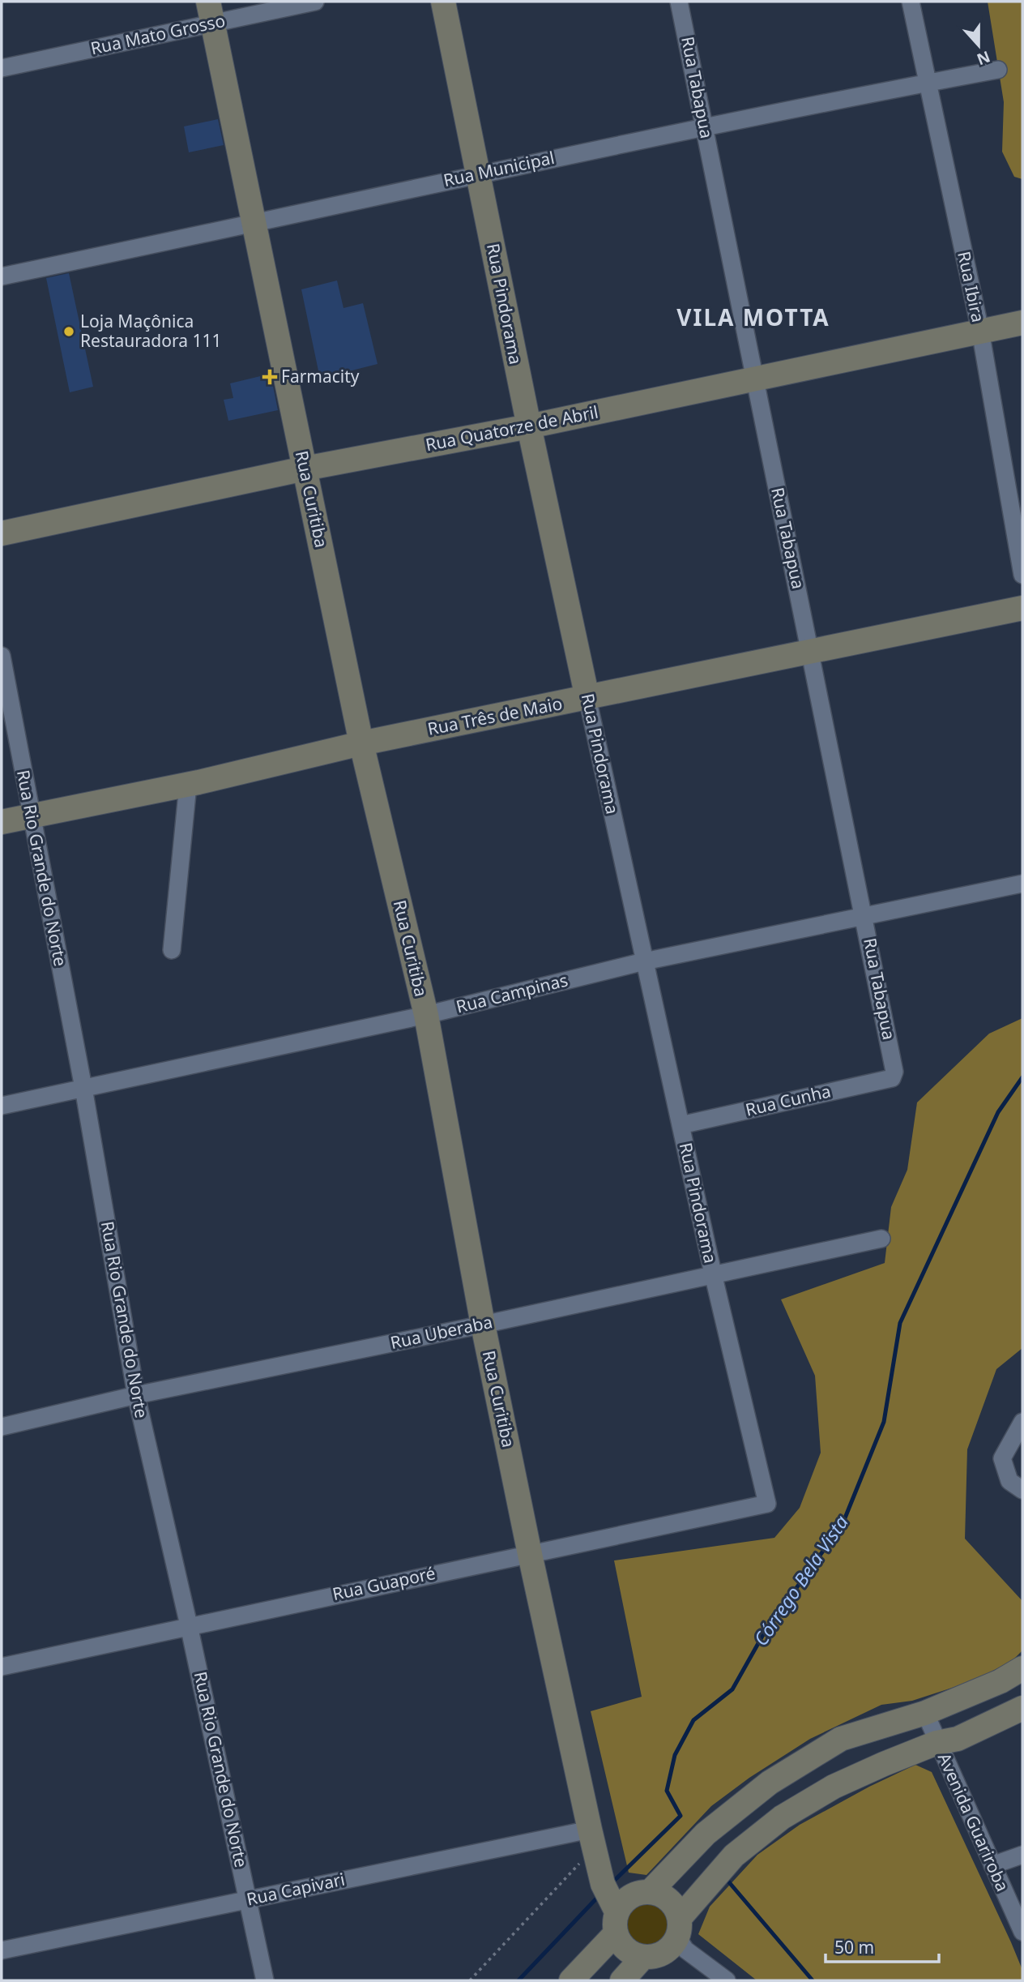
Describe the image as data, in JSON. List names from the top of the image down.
{
  "streets": {
    "street": [
      "Rua Mato Grosso",
      "Rua Tabapua",
      "Rua Municipal",
      "Rua Ibira",
      "Rua Pindorama",
      "Rua Quatorze de Abril",
      "Rua Curitiba",
      "Rua Três de Maio",
      "Rua Rio Grande do Norte",
      "Rua Campinas",
      "Rua Cunha",
      "Rua Uberaba",
      "Rua Guaporé",
      "Avenida Guariroba",
      "Rua Capivari"
    ]
  },
  "crossings": [
    ["Rua Mato Grosso", "Rua Curitiba"],
    ["Rua Tabapua", "Rua Municipal"],
    ["Rua Tabapua", "Rua Quatorze de Abril"],
    ["Rua Tabapua", "Rua Três de Maio"],
    ["Rua Tabapua", "Rua Campinas"],
    ["Rua Tabapua", "Rua Cunha"],
    ["Rua Municipal", "Rua Ibira"],
    ["Rua Municipal", "Rua Pindorama"],
    ["Rua Municipal", "Rua Curitiba"],
    ["Rua Ibira", "Rua Quatorze de Abril"],
    ["Rua Pindorama", "Rua Quatorze de Abril"],
    ["Rua Pindorama", "Rua Três de Maio"],
    ["Rua Pindorama", "Rua Campinas"],
    ["Rua Pindorama", "Rua Cunha"],
    ["Rua Pindorama", "Rua Uberaba"],
    ["Rua Pindorama", "Rua Guaporé"],
    ["Rua Quatorze de Abril", "Rua Curitiba"],
    ["Rua Curitiba", "Rua Três de Maio"],
    ["Rua Curitiba", "Rua Campinas"],
    ["Rua Curitiba", "Rua Uberaba"],
    ["Rua Curitiba", "Rua Guaporé"],
    ["Rua Curitiba", "Rua Capivari"],
    ["Rua Três de Maio", "Rua Rio Grande do Norte"],
    ["Rua Rio Grande do Norte", "Rua Campinas"],
    ["Rua Rio Grande do Norte", "Rua Uberaba"],
    ["Rua Rio Grande do Norte", "Rua Guaporé"],
    ["Rua Rio Grande do Norte", "Rua Capivari"]
  ],
  "districts": ["VILA MOTTA"],
  "water": ["Córrego Bela Vista"],
  "places": {
    "other": ["Loja Maçônica Restauradora 111"],
    "health": ["Farmacity"]
  },
  "scale_bar": "50 m",
  "north": "bottom"
}
